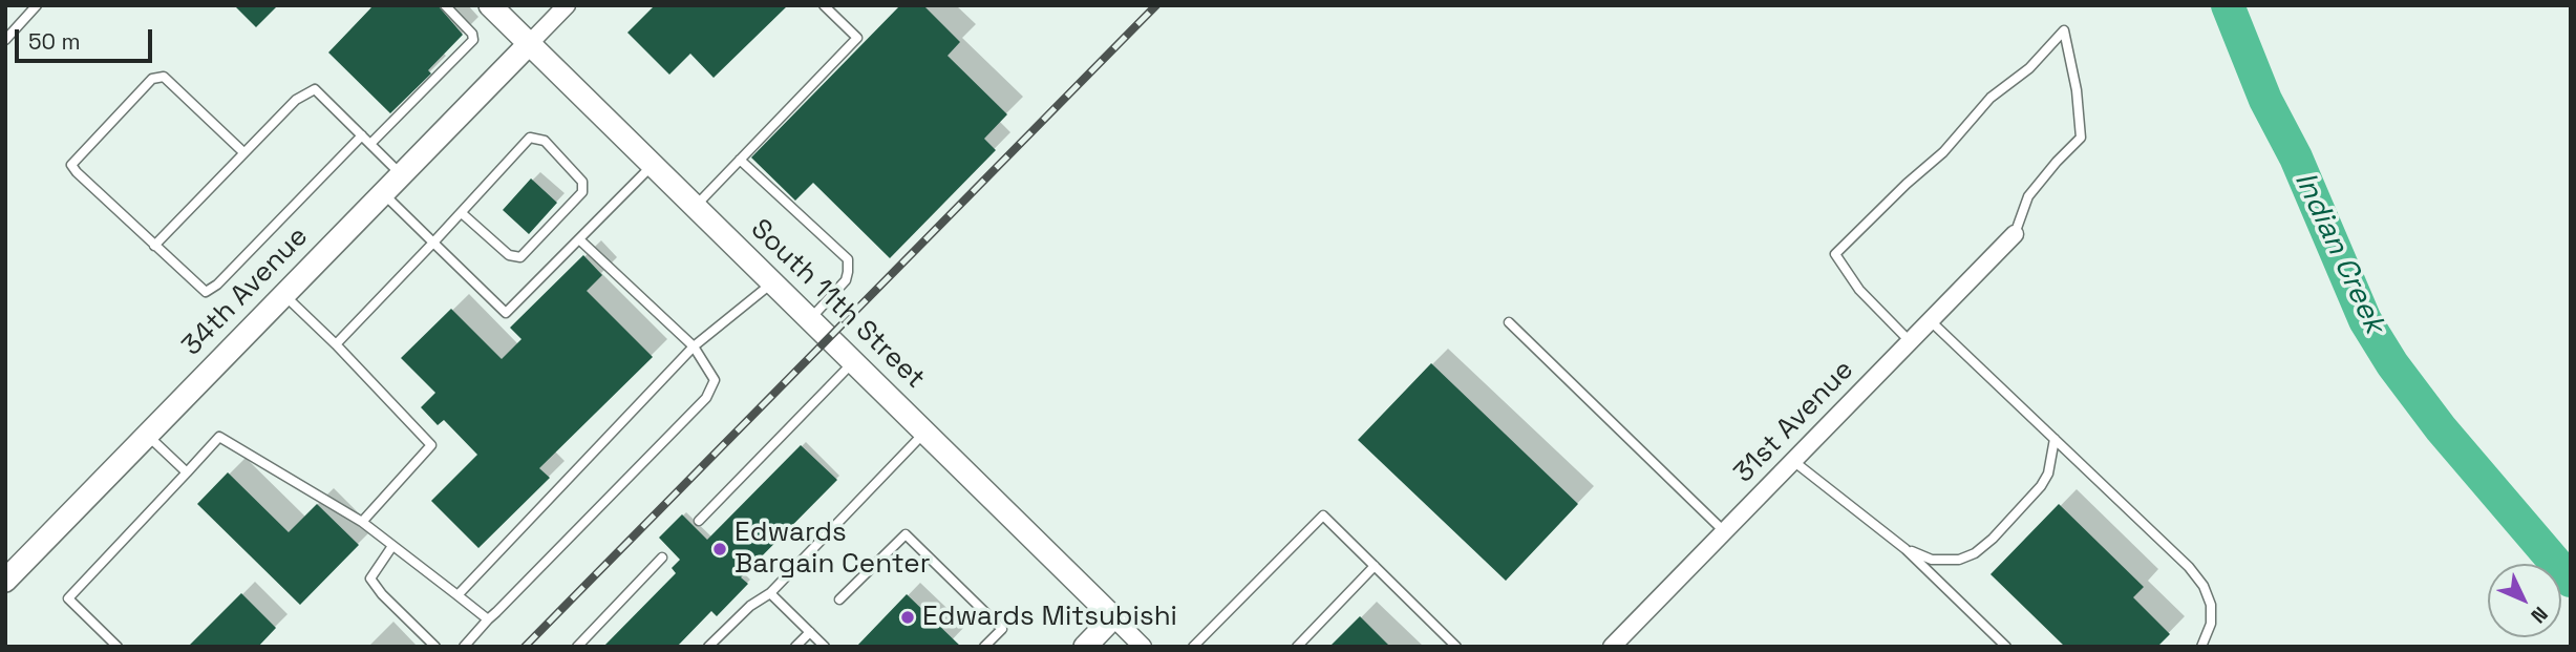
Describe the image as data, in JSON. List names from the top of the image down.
{
  "streets": {
    "street": ["34th Avenue", "South 11th Street", "31st Avenue"]
  },
  "crossings": [
    ["34th Avenue", "South 11th Street"]
  ],
  "water": ["Indian Creek"],
  "places": ["Edwards Bargain Center", "Edwards Mitsubishi"],
  "scale_bar": "50 m",
  "north": "bottom right"
}
